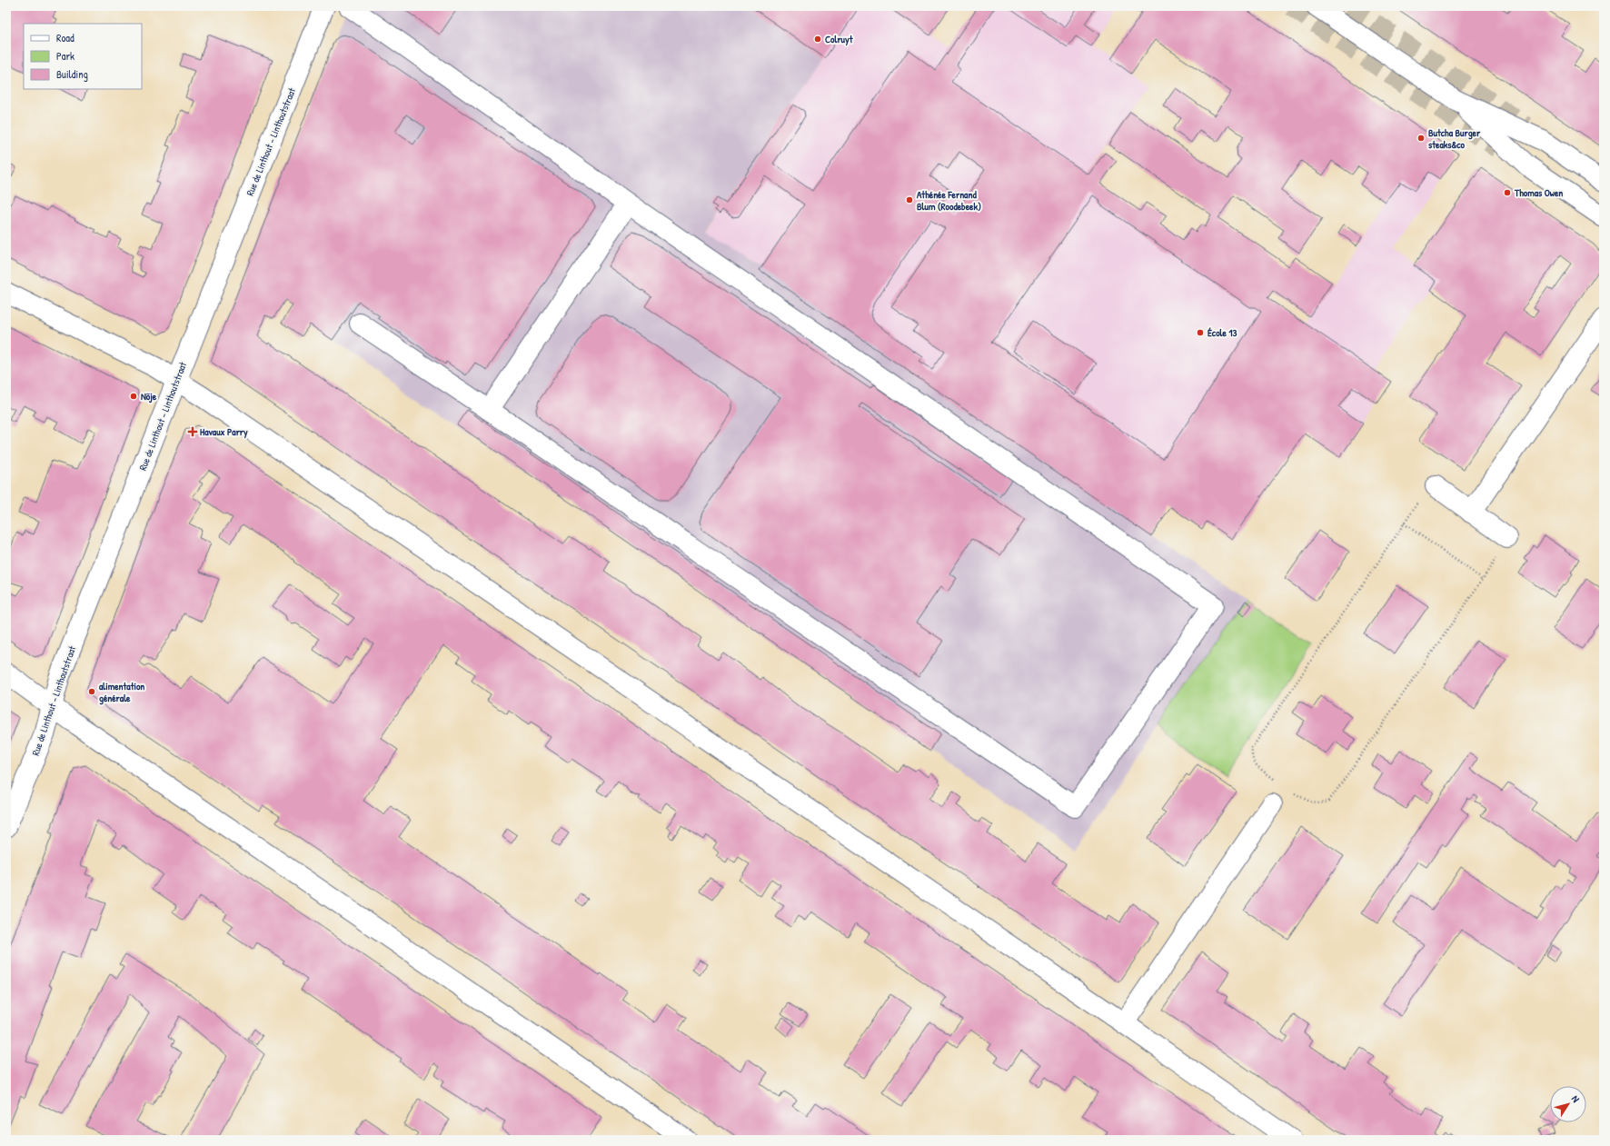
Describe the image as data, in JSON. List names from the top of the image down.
{
  "streets": {
    "street": ["Rue de Linthout - Linthoutstraat"]
  },
  "places": {
    "other": [
      "Colruyt",
      "Butcha Burger steaks&co",
      "Thomas Owen",
      "Athénée Fernand Blum (Roodebeek)",
      "École 13",
      "Nöje",
      "alimentation générale"
    ],
    "health": ["Havaux Parry"]
  },
  "legend": ["Road", "Park", "Building"],
  "north": "top right"
}
